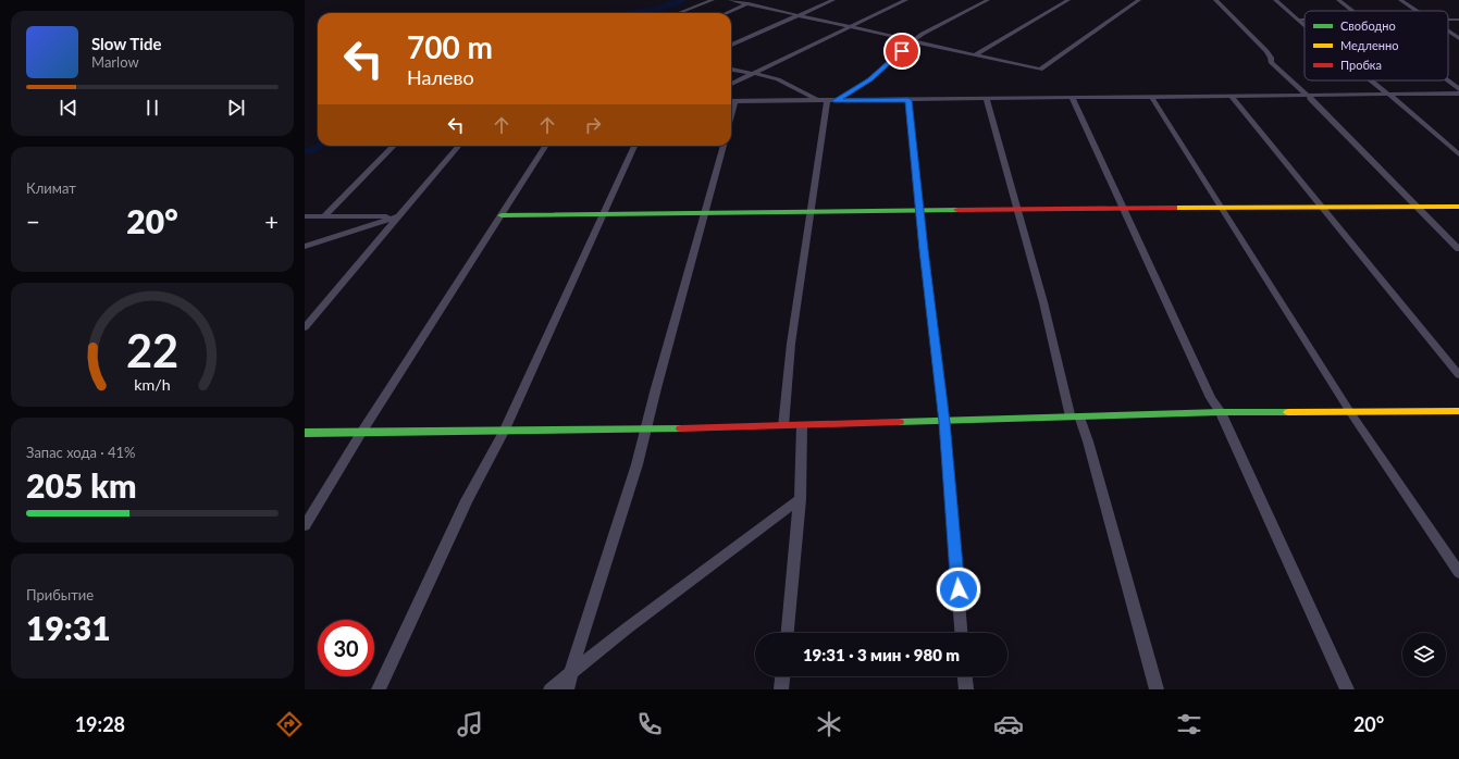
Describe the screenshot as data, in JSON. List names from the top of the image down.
{
  "legend": ["Свободно", "Медленно", "Пробка"],
  "page": {
    "turn": ["700 m", "Налево"],
    "song": ["Slow Tide", "Marlow"],
    "tile": [
      "Климат",
      ["Запас хода · 41%", "205 km"],
      ["Прибытие", "19:31"]
    ],
    "heat": ["−", "20°", "+"],
    "limit": "30",
    "trip": "19:31 · 3 мин · 980 m",
    "tabs": ["19:28", "20°"],
    "gauge": ["22", "km/h"]
  }
}
